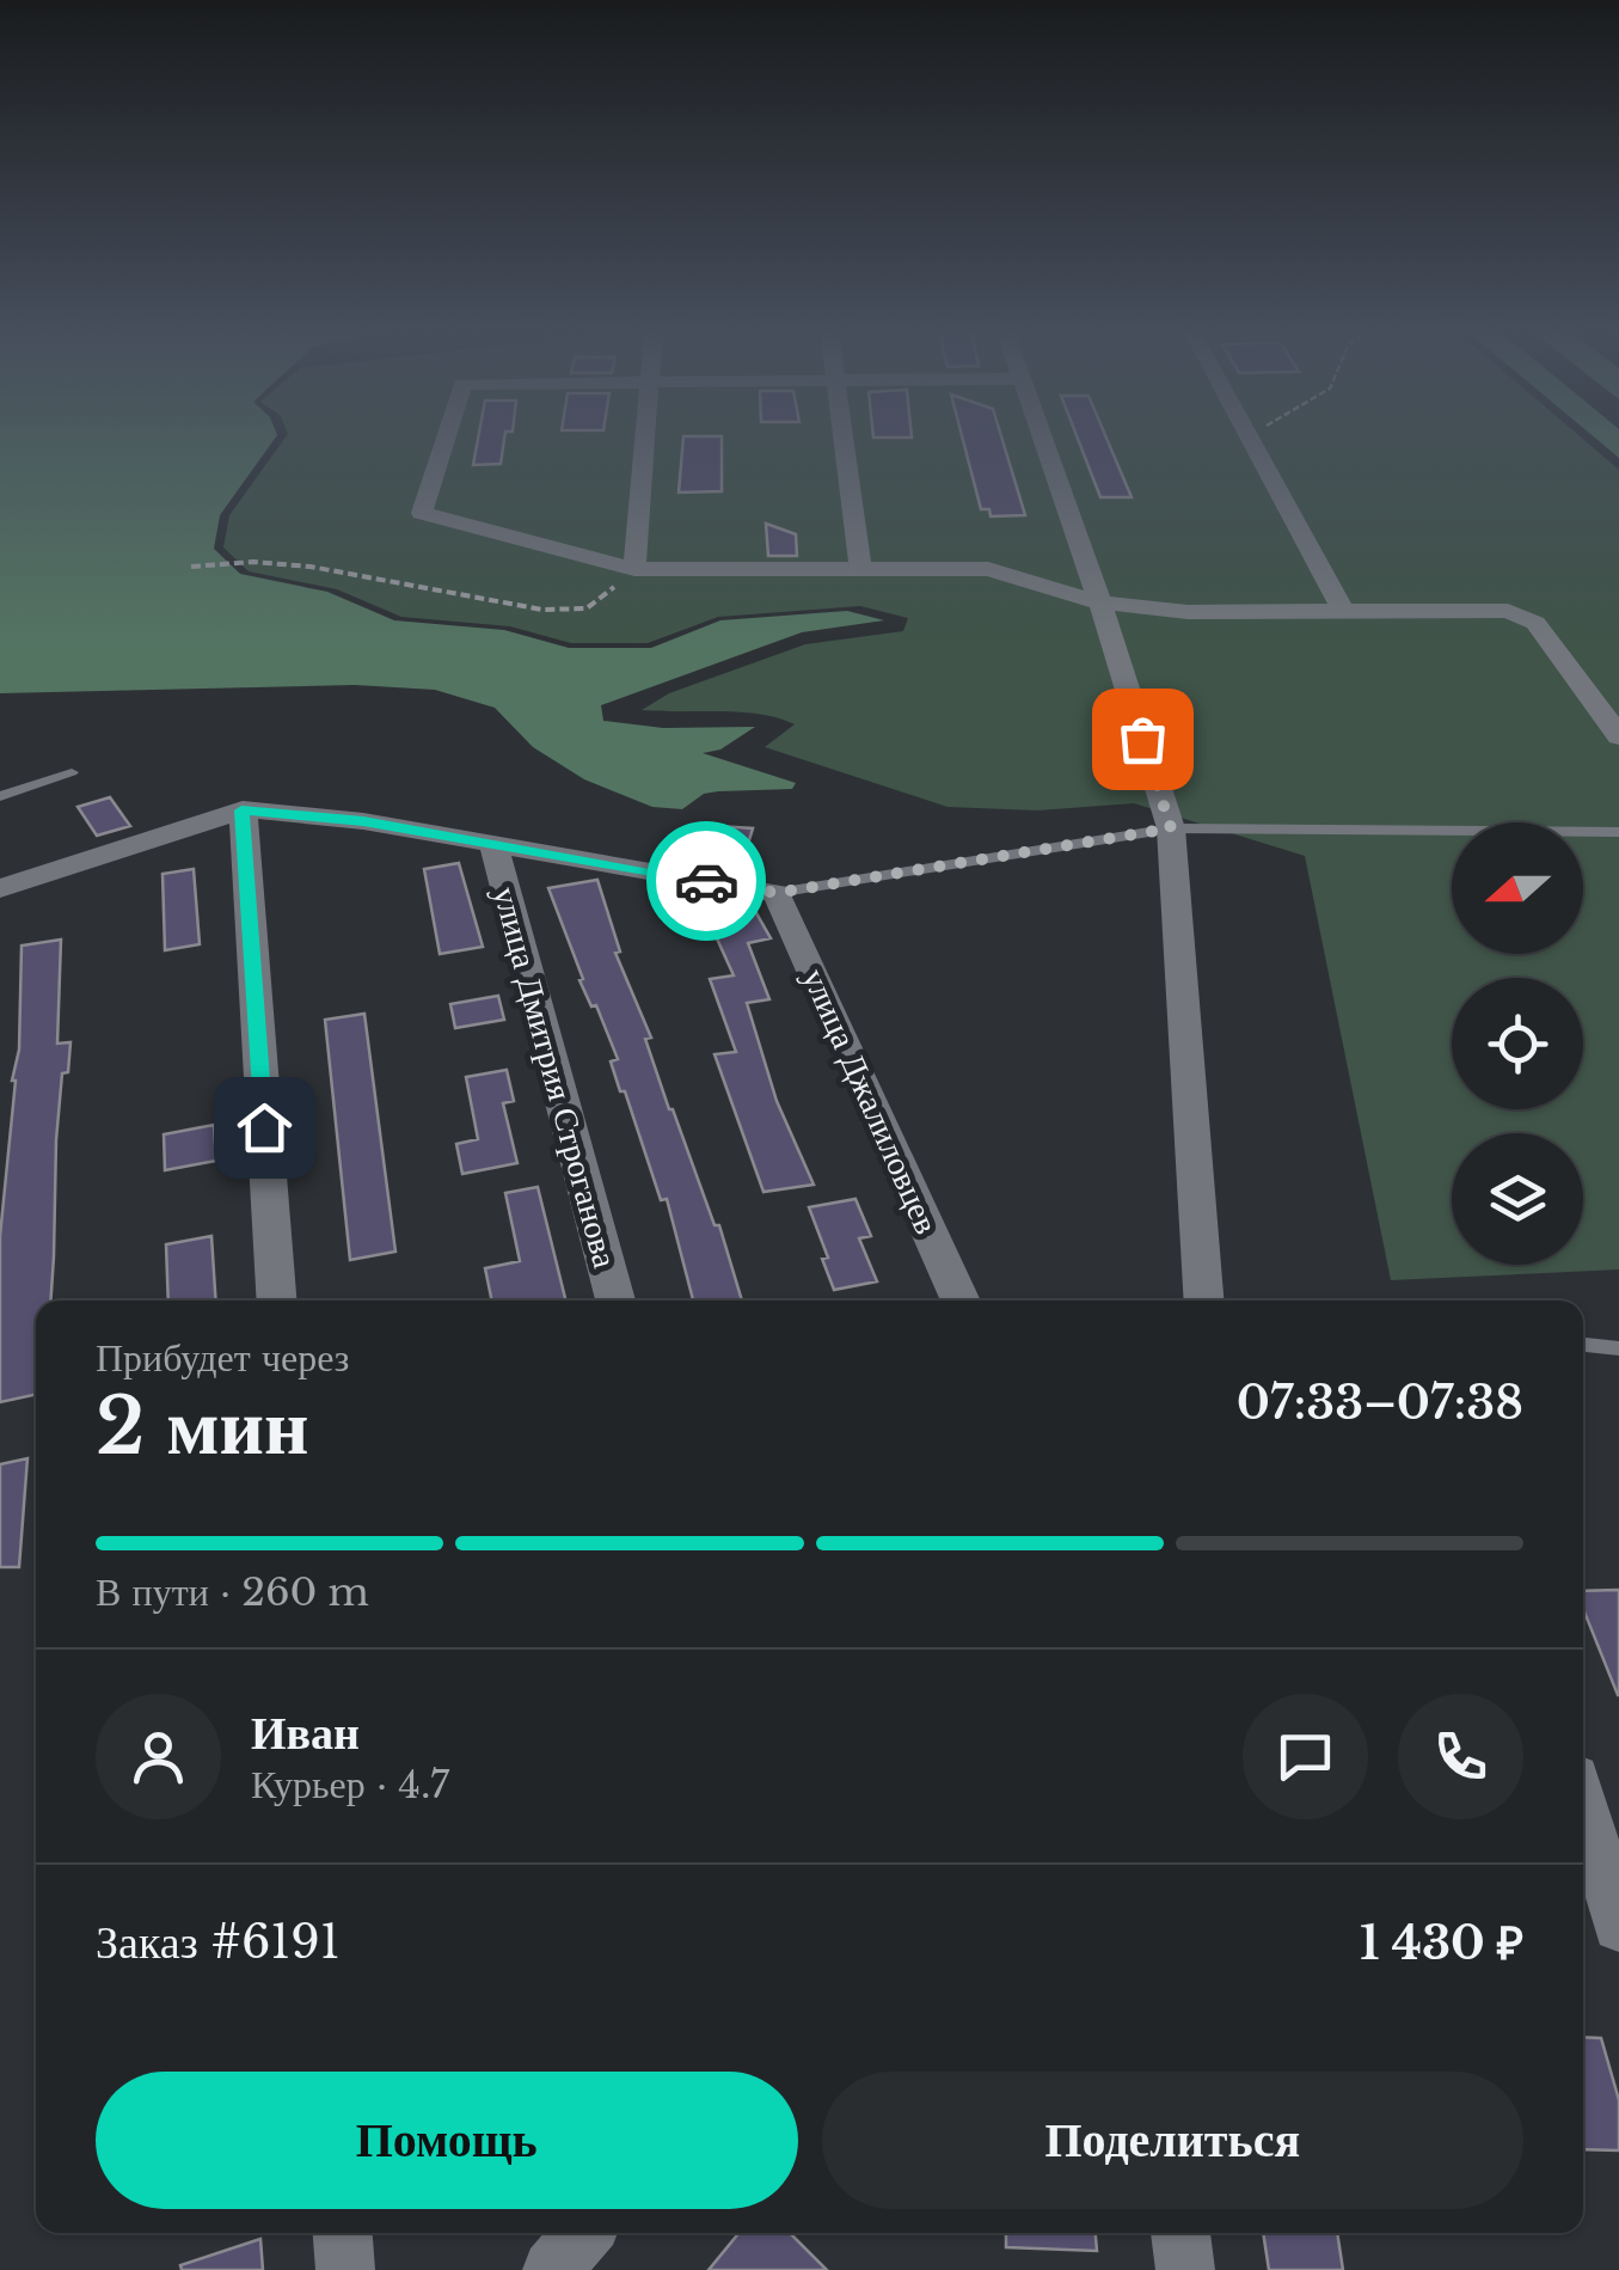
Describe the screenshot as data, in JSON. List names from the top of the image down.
{
  "streets": {
    "street": ["улица Дмитрия Строганова", "улица Джалиловцев"]
  },
  "north": "left",
  "page": {
    "heading": ["2 мин", "Прибудет через", "07:33–07:38"],
    "panel": [
      "Иван",
      "Курьер · 4.7",
      "Заказ #6191",
      "1 430 ₽"
    ],
    "bar": "В пути · 260 m",
    "buttons": ["Помощь", "Поделиться"]
  }
}
